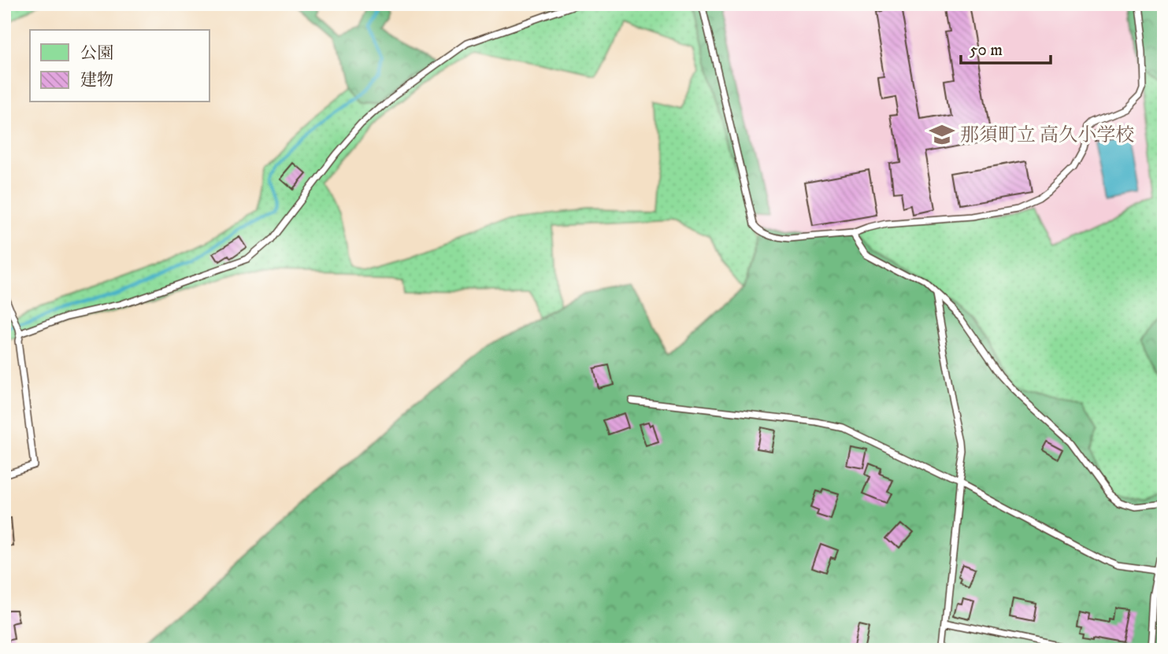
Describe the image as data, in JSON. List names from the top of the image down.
{
  "places": {
    "school or university": ["那須町立 高久小学校"]
  },
  "legend": ["公園", "建物"],
  "scale_bar": "50 m"
}
